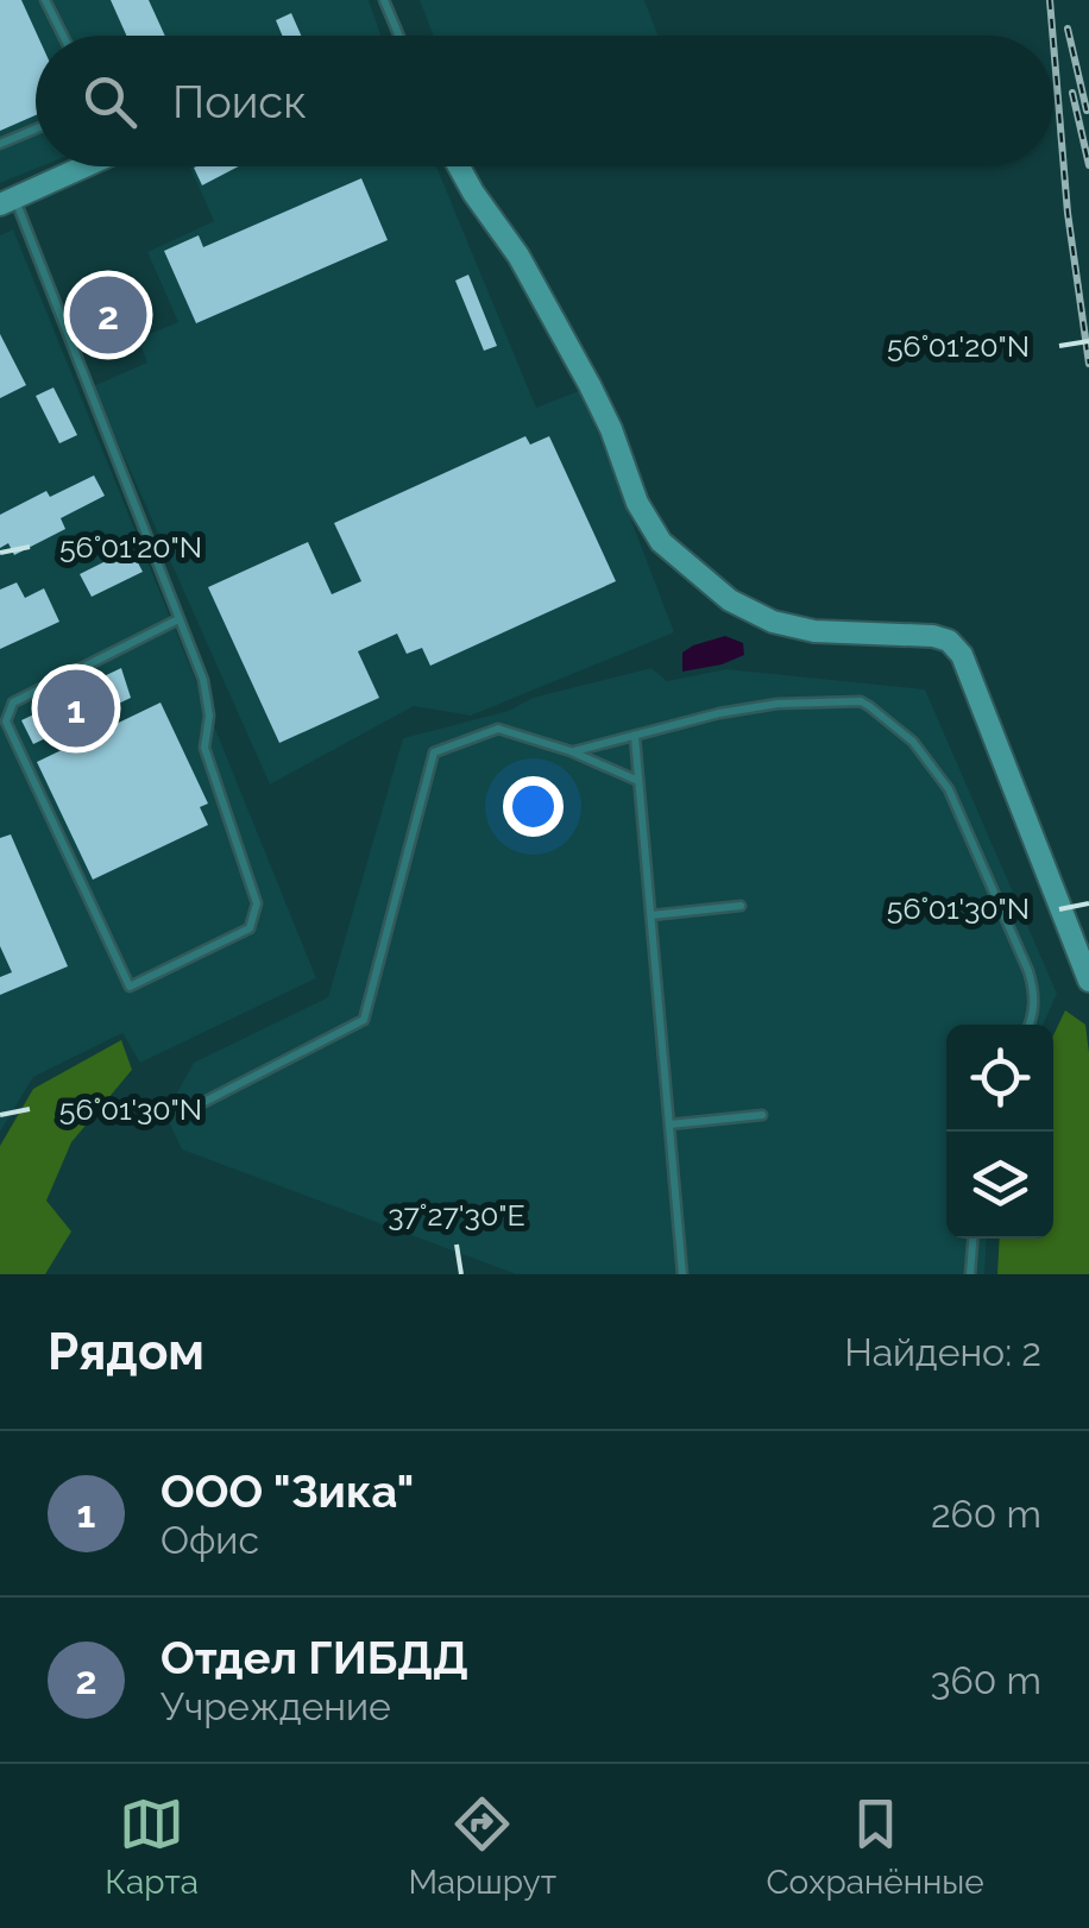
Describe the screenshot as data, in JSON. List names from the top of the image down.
{
  "page": {
    "search": "Поиск",
    "pins": ["2", "1"],
    "heading": ["Рядом", "Найдено: 2"],
    "list": [
      {
        "mark": "1",
        "name": "ООО \"Зика\"",
        "note": "Офис",
        "value": "260 m"
      },
      {
        "mark": "2",
        "name": "Отдел ГИБДД",
        "note": "Учреждение",
        "value": "360 m"
      }
    ],
    "nav": ["Карта", "Маршрут", "Сохранённые"]
  },
  "coordinates": ["56°01'20\"N", "56°01'30\"N", "37°27'30\"E"]
}
